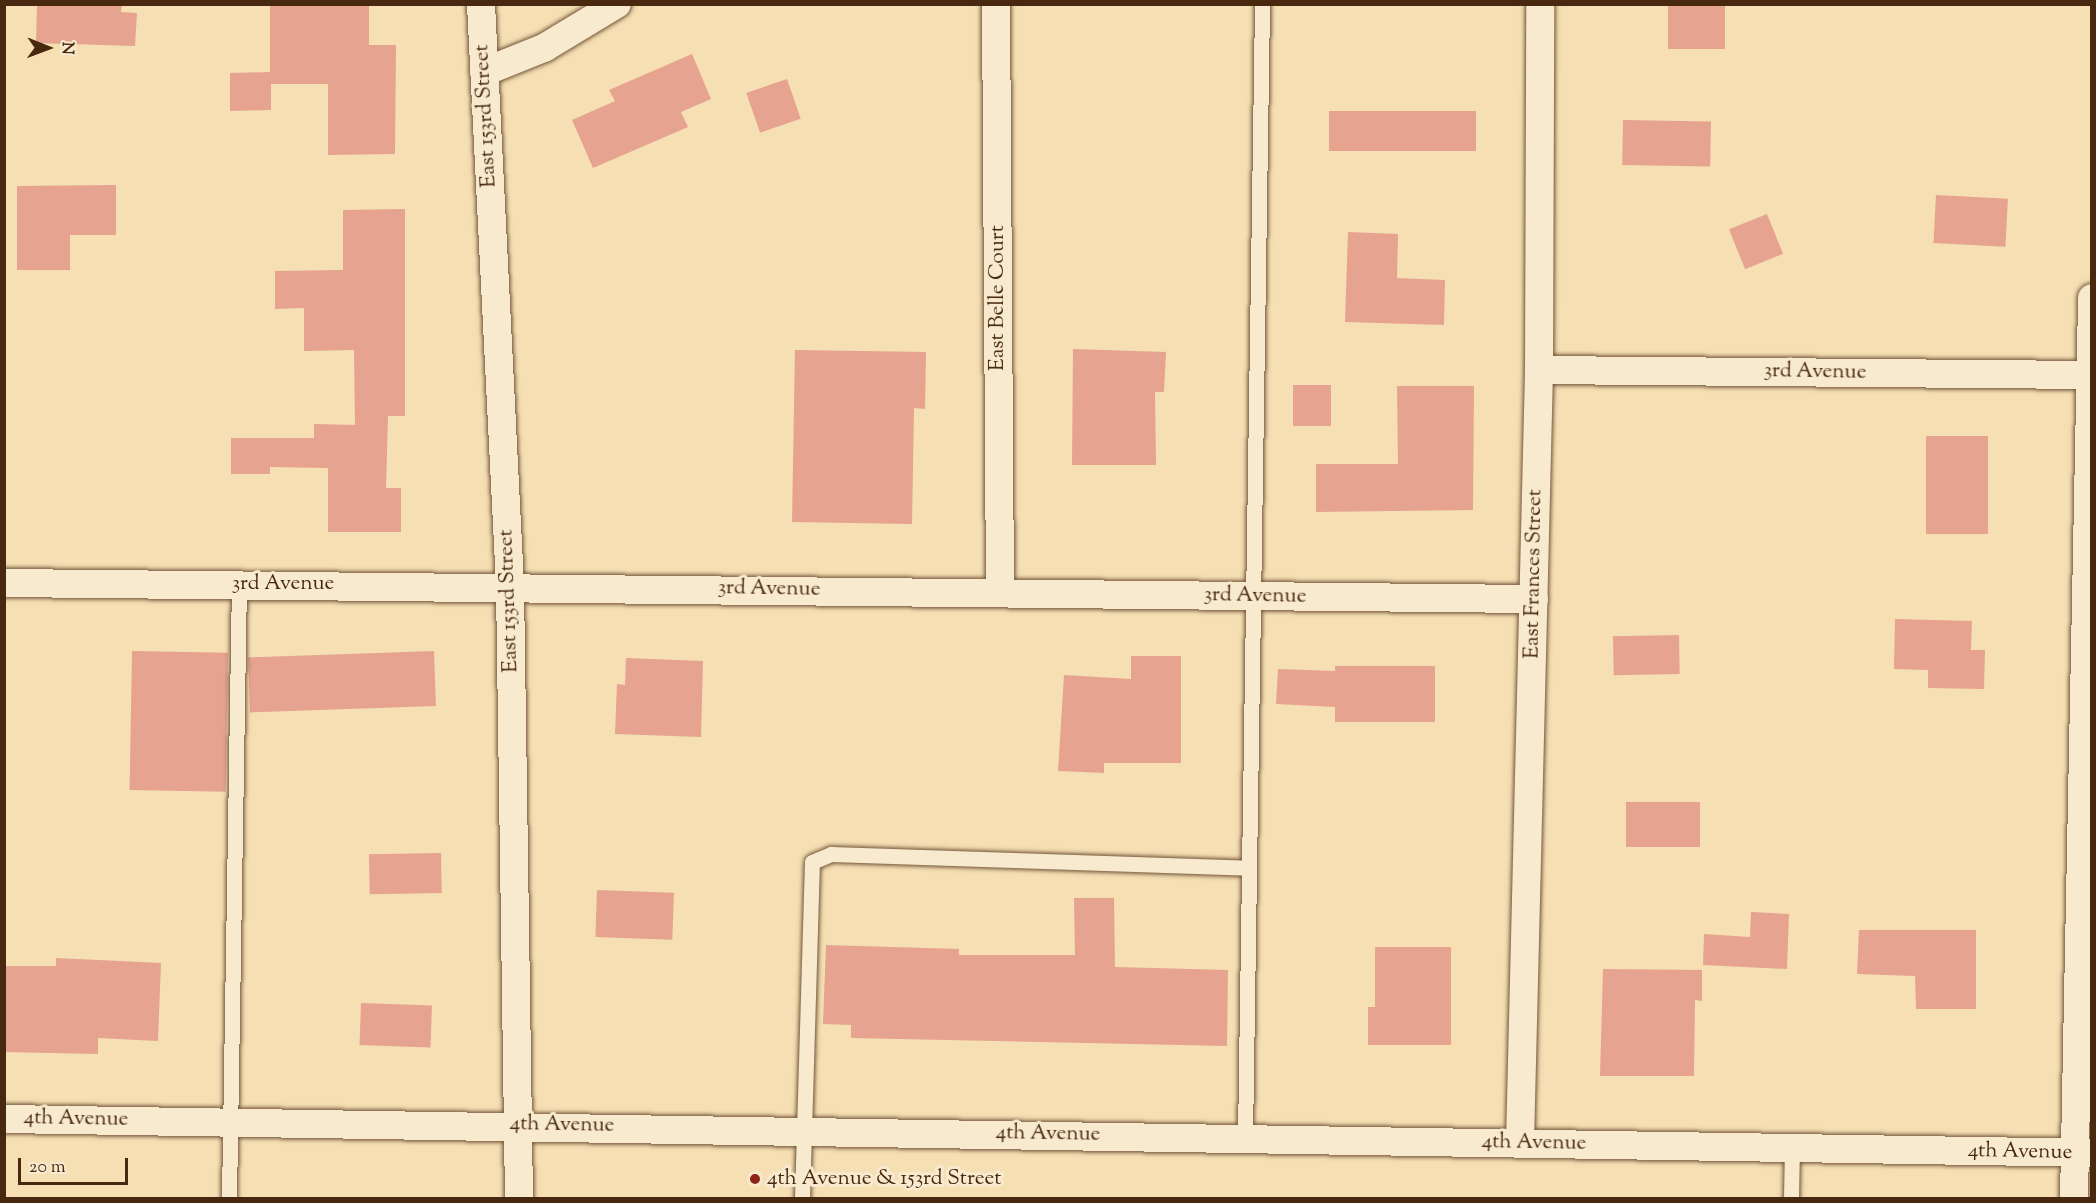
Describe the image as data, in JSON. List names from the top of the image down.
{
  "streets": {
    "street": [
      "East 153rd Street",
      "East Belle Court",
      "3rd Avenue",
      "East Frances Street",
      "4th Avenue"
    ]
  },
  "crossings": [
    ["East 153rd Street", "3rd Avenue"],
    ["East 153rd Street", "4th Avenue"],
    ["East Belle Court", "3rd Avenue"],
    ["3rd Avenue", "East Frances Street"],
    ["East Frances Street", "4th Avenue"]
  ],
  "places": ["4th Avenue & 153rd Street"],
  "scale_bar": "20 m",
  "north": "right"
}
